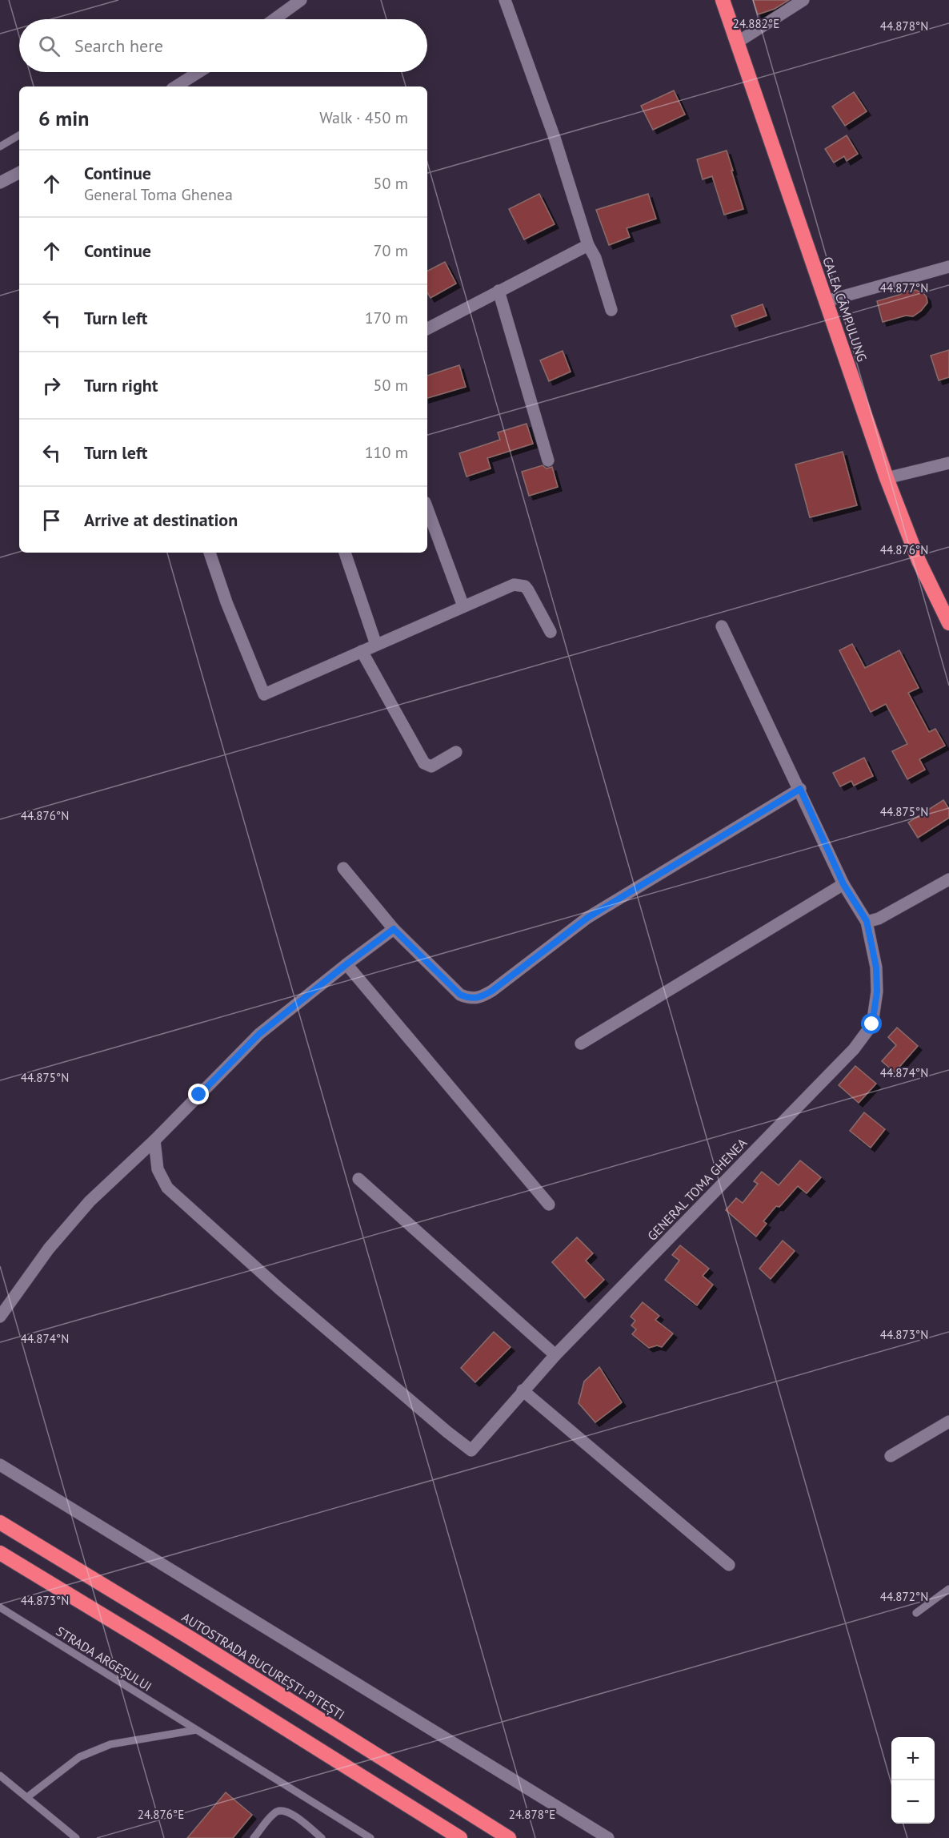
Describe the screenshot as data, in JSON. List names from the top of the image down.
{
  "streets": {
    "highway": ["CALEA CÂMPULUNG", "AUTOSTRADA BUCUREȘTI-PITEȘTI"],
    "street": ["GENERAL TOMA GHENEA"],
    "lane": ["STRADA ARGEȘULUI"]
  },
  "page": {
    "search": "Search here",
    "heading": ["6 min", "Walk · 450 m"],
    "list": [
      ["Continue", "General Toma Ghenea", "50 m"],
      ["Continue", "70 m"],
      ["Turn left", "170 m"],
      ["Turn right", "50 m"],
      ["Turn left", "110 m"],
      "Arrive at destination"
    ],
    "map_buttons": ["+", "−"]
  },
  "coordinates": [
    "24.882°E",
    "44.878°N",
    "44.877°N",
    "44.876°N",
    "44.875°N",
    "44.874°N",
    "44.873°N",
    "44.872°N",
    "24.876°E",
    "24.878°E"
  ]
}
